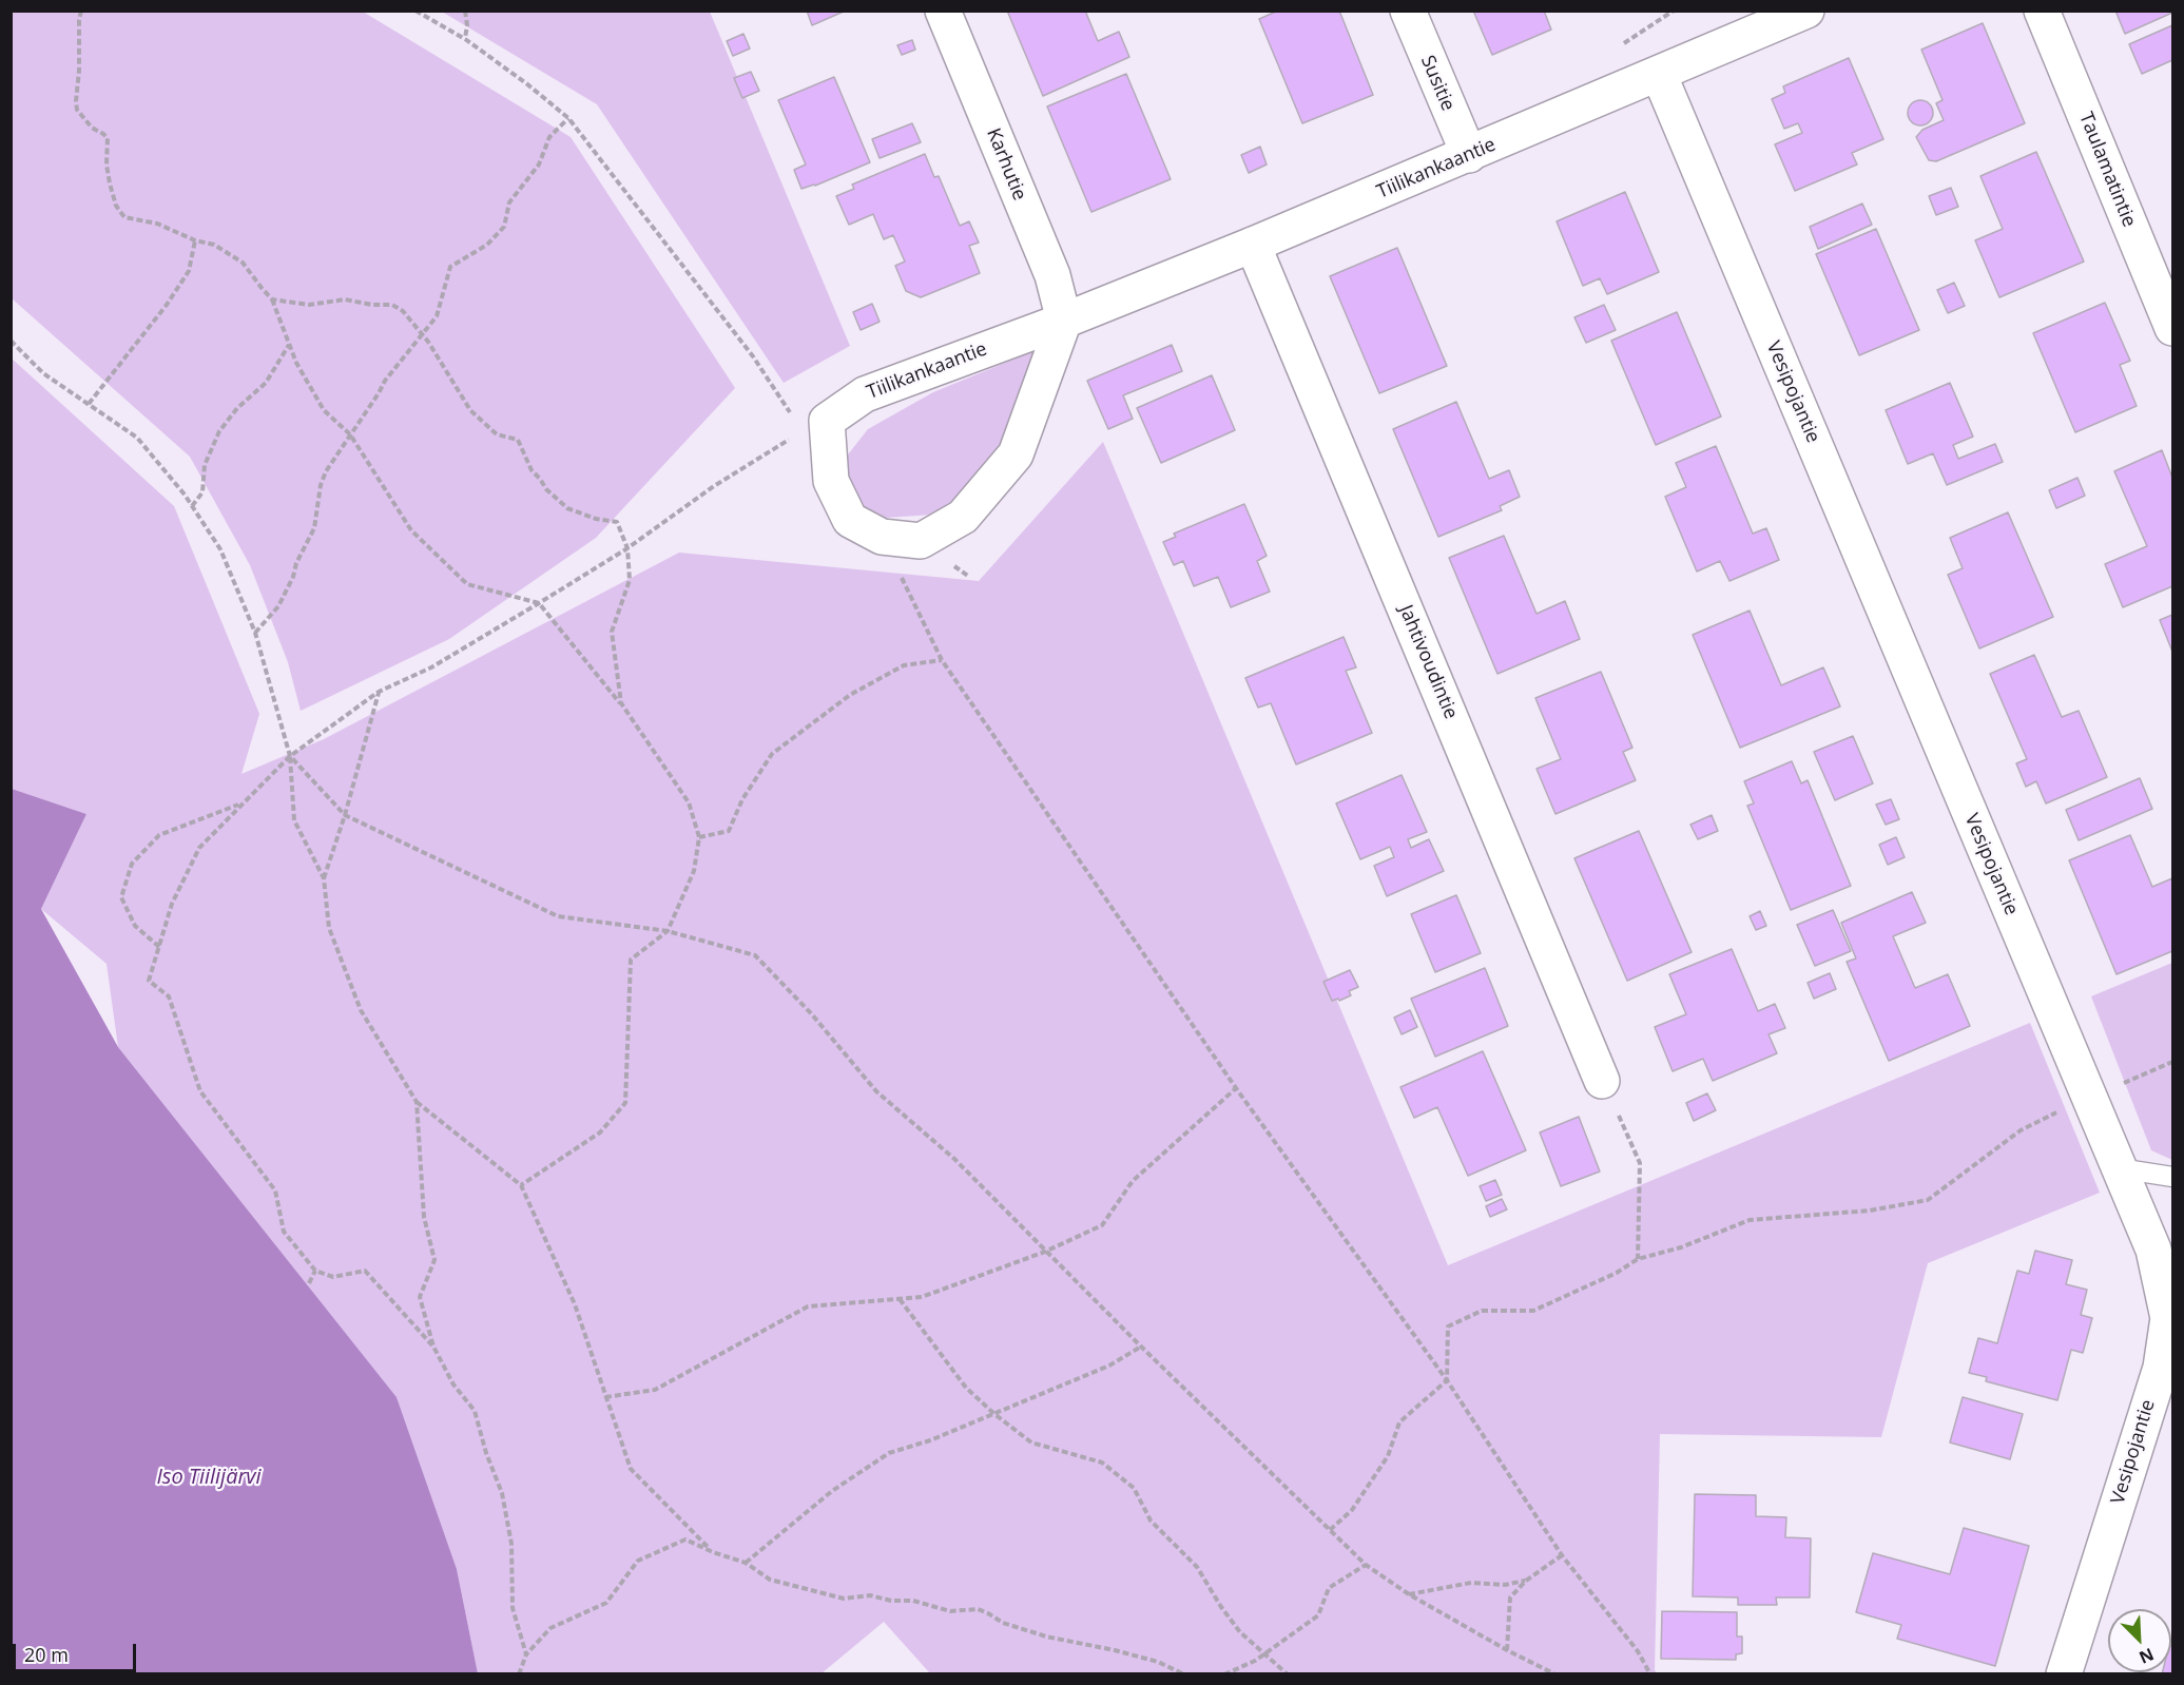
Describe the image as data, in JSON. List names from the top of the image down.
{
  "streets": {
    "street": [
      "Susitie",
      "Karhutie",
      "Tiilikankaantie",
      "Taulamatintie",
      "Vesipojantie",
      "Jahtivoudintie"
    ]
  },
  "crossings": [
    ["Susitie", "Tiilikankaantie"],
    ["Karhutie", "Tiilikankaantie"],
    ["Tiilikankaantie", "Vesipojantie"],
    ["Tiilikankaantie", "Jahtivoudintie"]
  ],
  "water": ["Iso Tiilijärvi"],
  "scale_bar": "20 m",
  "north": "bottom right"
}
